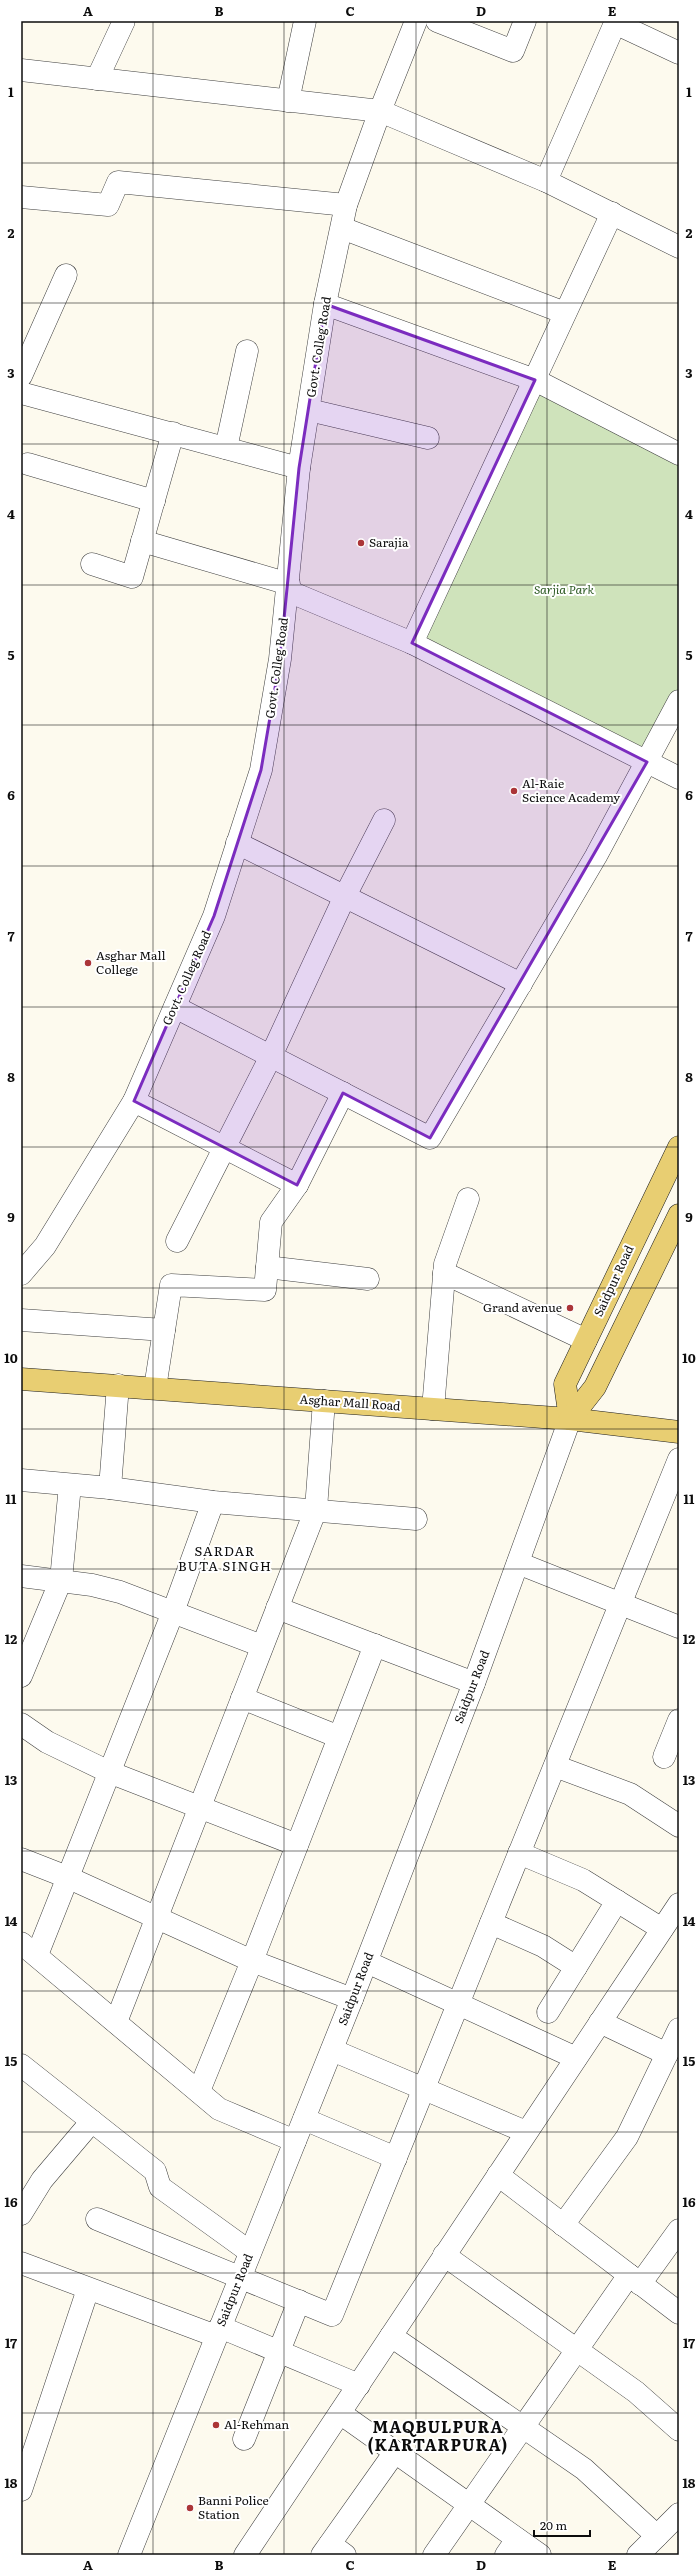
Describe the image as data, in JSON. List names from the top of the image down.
{
  "streets": {
    "main road": ["Saidpur Road", "Asghar Mall Road"],
    "street": ["Govt. Colleg Road"]
  },
  "crossings": [
    ["Saidpur Road", "Asghar Mall Road"]
  ],
  "districts": ["SARDAR BUTA SINGH", "MAQBULPURA (KARTARPURA)"],
  "parks": ["Sarjia Park"],
  "places": [
    "Sarajia",
    "Al-Raie Science Academy",
    "Asghar Mall College",
    "Grand avenue",
    "Al-Rehman",
    "Banni Police Station"
  ],
  "scale_bar": "20 m",
  "grid": {
    "columns": [
      "A",
      "B",
      "C",
      "D",
      "E"
    ],
    "rows": [
      "1",
      "2",
      "3",
      "4",
      "5",
      "6",
      "7",
      "8",
      "9",
      "10",
      "11",
      "12",
      "13",
      "14",
      "15",
      "16",
      "17",
      "18"
    ]
  }
}
